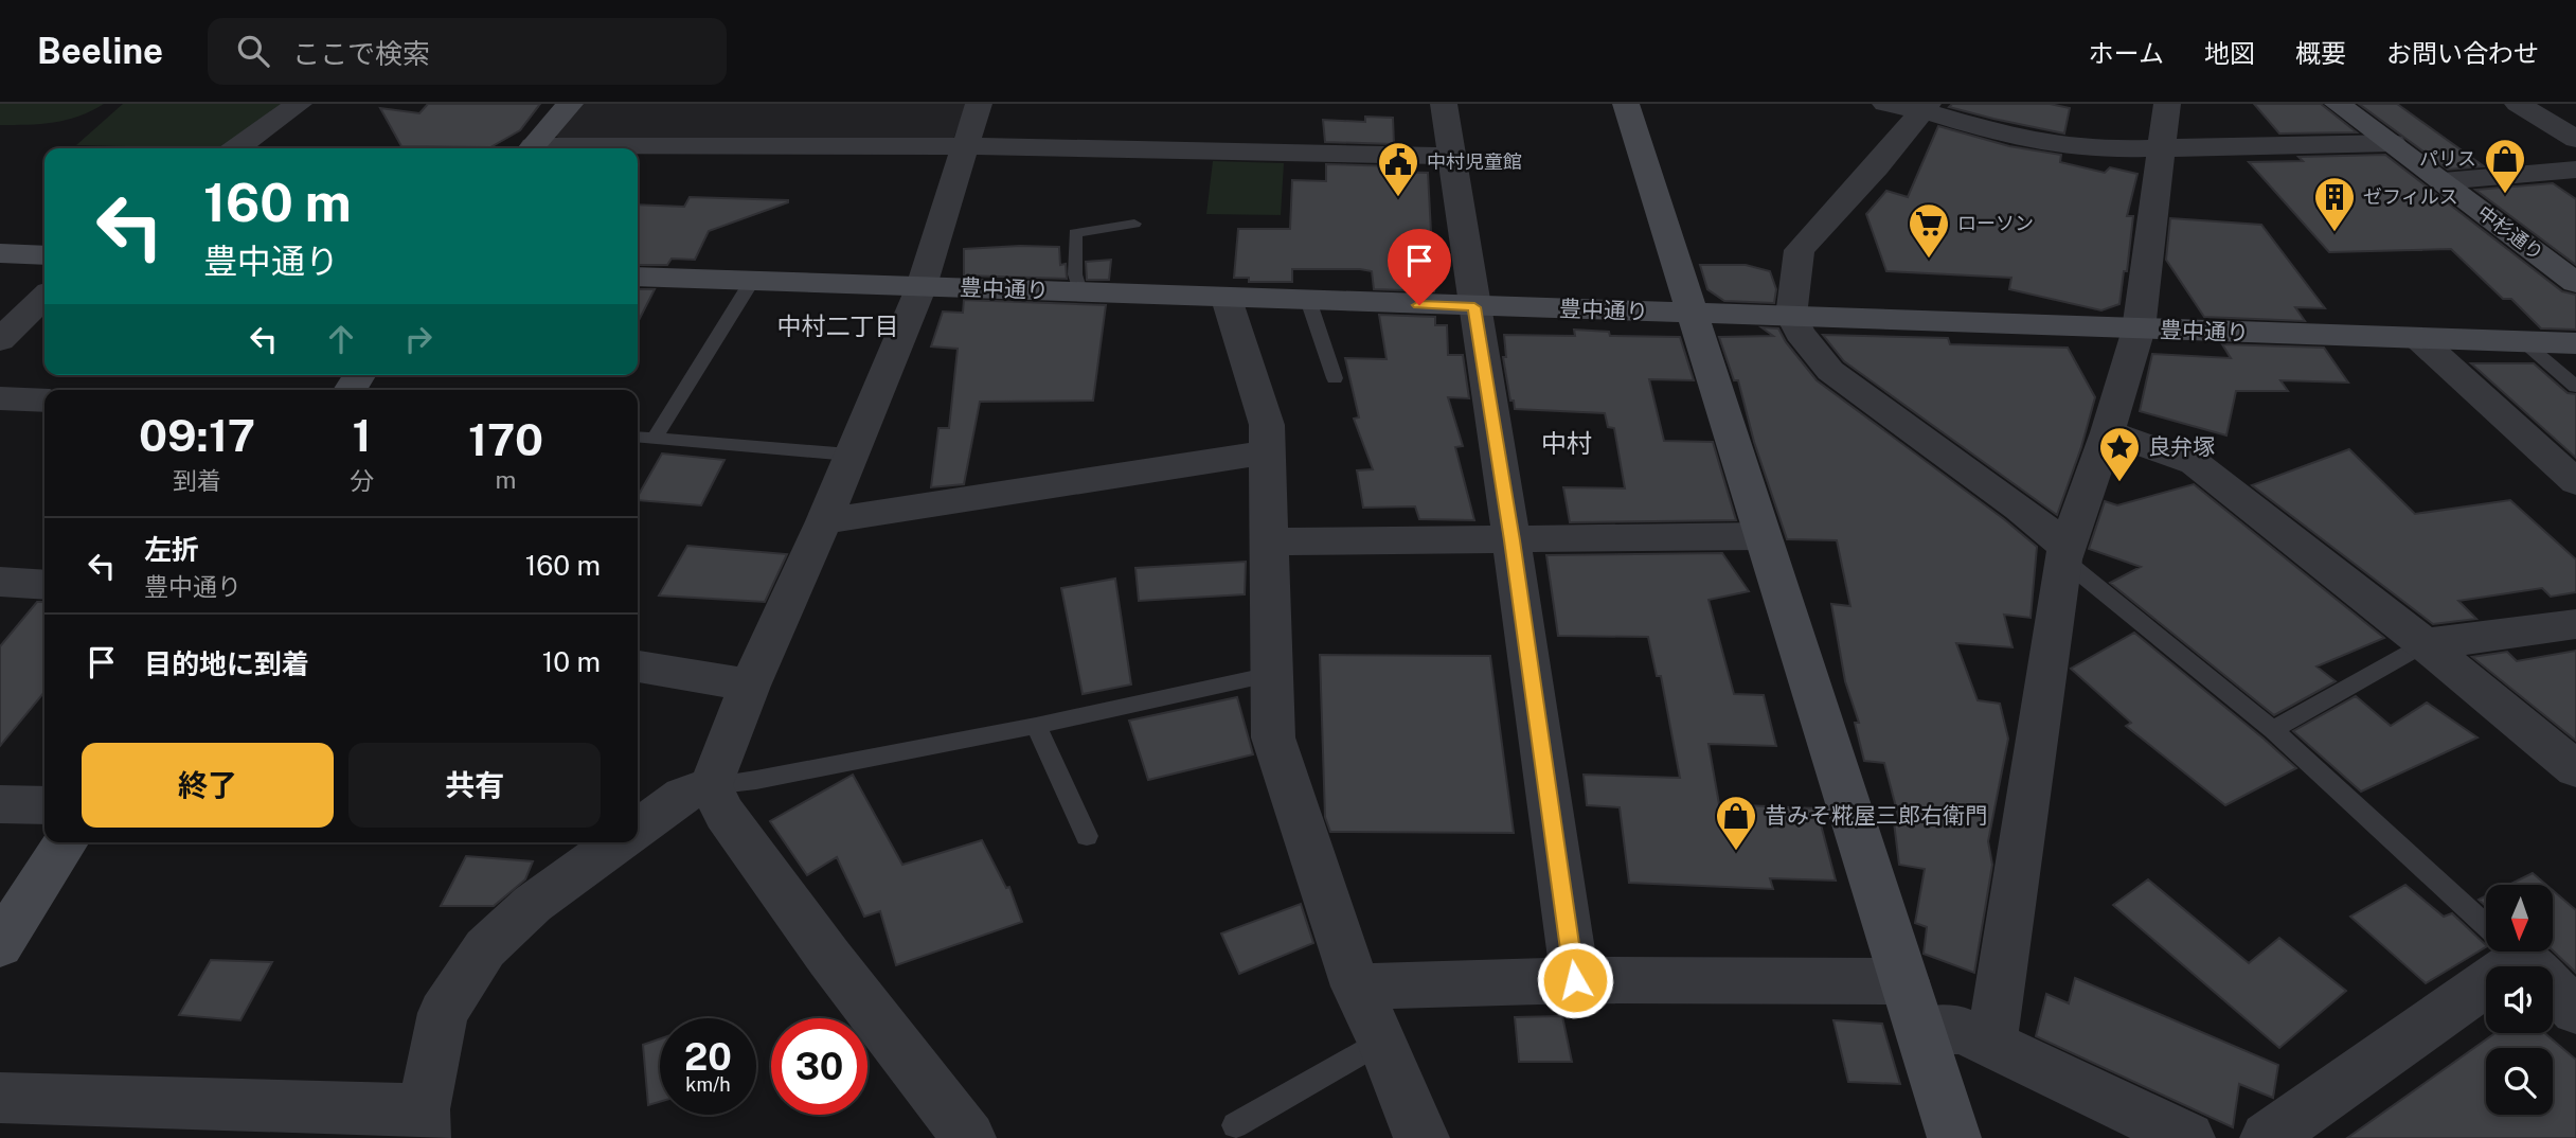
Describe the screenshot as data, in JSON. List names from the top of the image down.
{
  "streets": {
    "street": ["中杉通り", "豊中通り"]
  },
  "districts": ["中村二丁目", "中村"],
  "places": {
    "shop": ["パリス", "昔みそ糀屋三郎右衛門"],
    "public building": ["中村児童館"],
    "building": ["ゼフィルス"],
    "supermarket": ["ローソン"],
    "place": ["良弁塚"]
  },
  "north": "bottom",
  "page": {
    "header": "Beeline",
    "search": "ここで検索",
    "nav": [
      "ホーム",
      "地図",
      "概要",
      "お問い合わせ"
    ],
    "turn": ["160 m", "豊中通り"],
    "eta": [
      "09:17",
      "到着",
      "1",
      "分",
      "170",
      "m"
    ],
    "list": [
      {
        "name": "左折",
        "note": "豊中通り",
        "value": "160 m"
      },
      {
        "name": "目的地に到着",
        "value": "10 m"
      }
    ],
    "buttons": ["終了", "共有"],
    "speed": "20 km/h",
    "limit": "30"
  }
}
